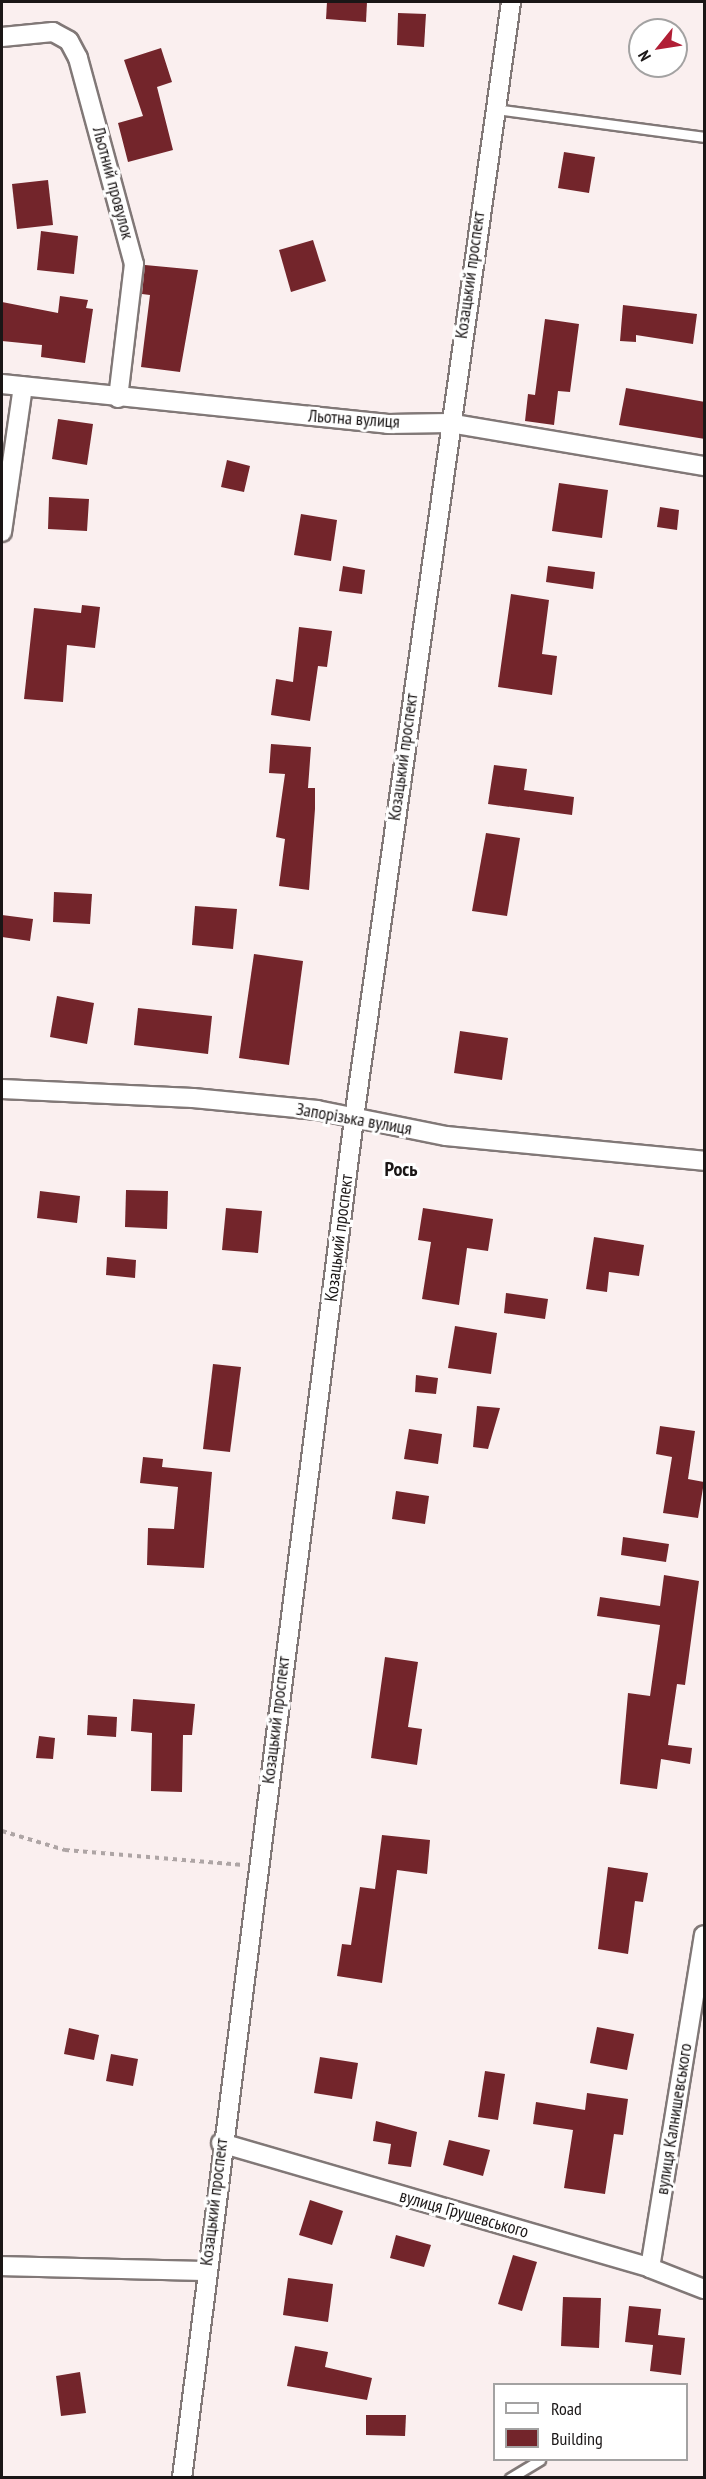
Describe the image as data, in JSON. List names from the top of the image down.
{
  "streets": {
    "street": [
      "Льотний провулок",
      "Козацький проспект",
      "Льотна вулиця",
      "Запорізька вулиця",
      "вулиця Калнишевського",
      "вулиця Грушевського"
    ]
  },
  "crossings": [
    ["Льотний провулок", "Льотна вулиця"],
    ["Козацький проспект", "Льотна вулиця"],
    ["Козацький проспект", "Запорізька вулиця"],
    ["Козацький проспект", "вулиця Грушевського"],
    ["вулиця Калнишевського", "вулиця Грушевського"]
  ],
  "districts": ["Рось"],
  "legend": ["Road", "Building"],
  "north": "bottom left"
}
